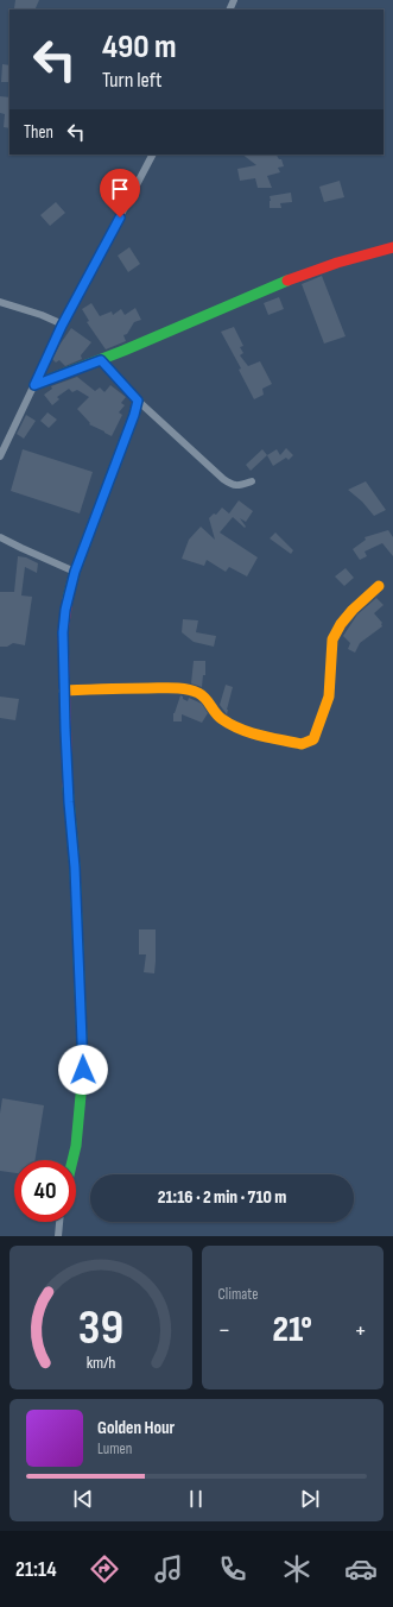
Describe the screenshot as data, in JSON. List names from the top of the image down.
{
  "page": {
    "turn": ["490 m", "Turn left"],
    "then": "Then",
    "limit": "40",
    "trip": "21:16 · 2 min · 710 m",
    "tile": "Climate",
    "heat": ["−", "21°", "+"],
    "song": ["Golden Hour", "Lumen"],
    "tabs": "21:14",
    "gauge": ["39", "km/h"]
  }
}
